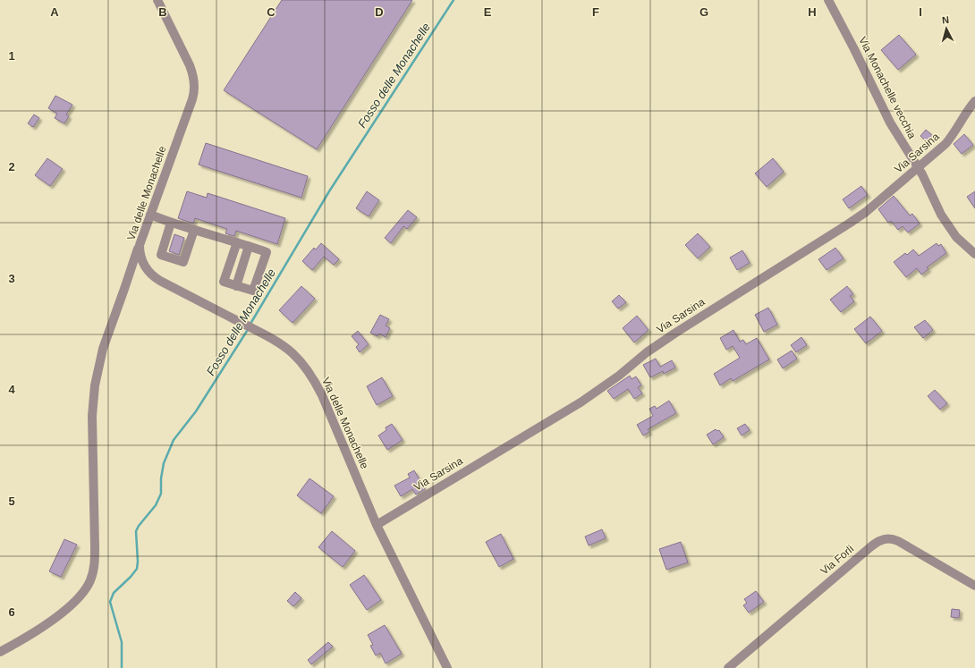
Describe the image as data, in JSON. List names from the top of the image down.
{
  "streets": {
    "street": [
      "Via Monachelle vecchia",
      "Via Sarsina",
      "Via delle Monachelle",
      "Via Forlì"
    ]
  },
  "crossings": [
    ["Via Monachelle vecchia", "Via Sarsina"],
    ["Via Sarsina", "Via delle Monachelle"]
  ],
  "water": ["Fosso delle Monachelle"],
  "north": "top",
  "grid": {
    "columns": [
      "A",
      "B",
      "C",
      "D",
      "E",
      "F",
      "G",
      "H",
      "I"
    ],
    "rows": [
      "1",
      "2",
      "3",
      "4",
      "5",
      "6"
    ]
  }
}
